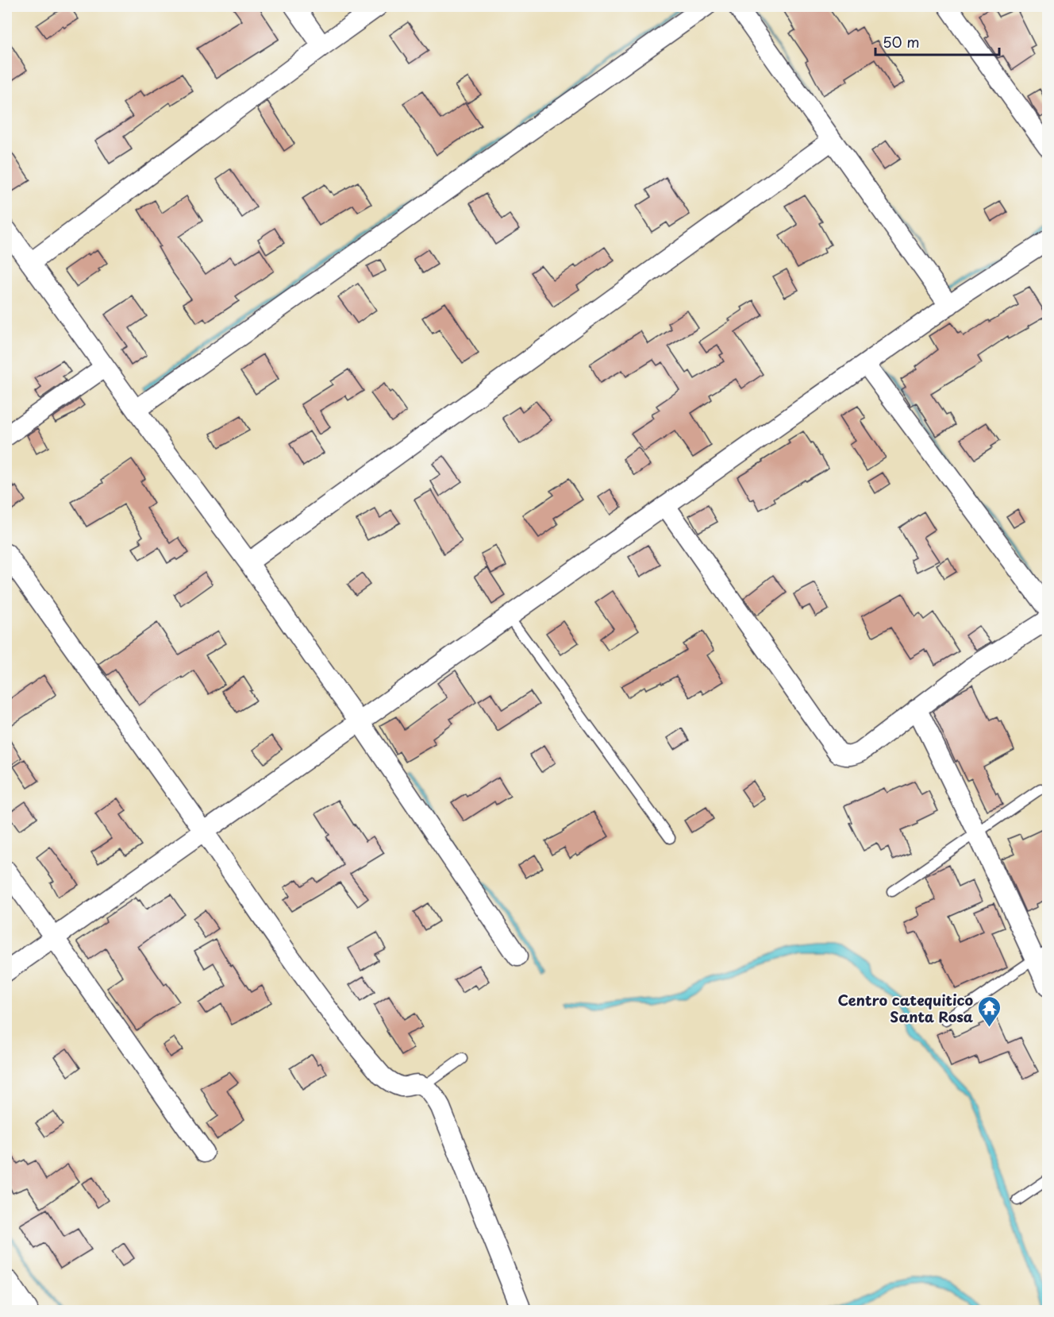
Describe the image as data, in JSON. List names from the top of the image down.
{
  "places": {
    "temple": ["Centro catequitico Santa Rosa"]
  },
  "scale_bar": "50 m"
}
